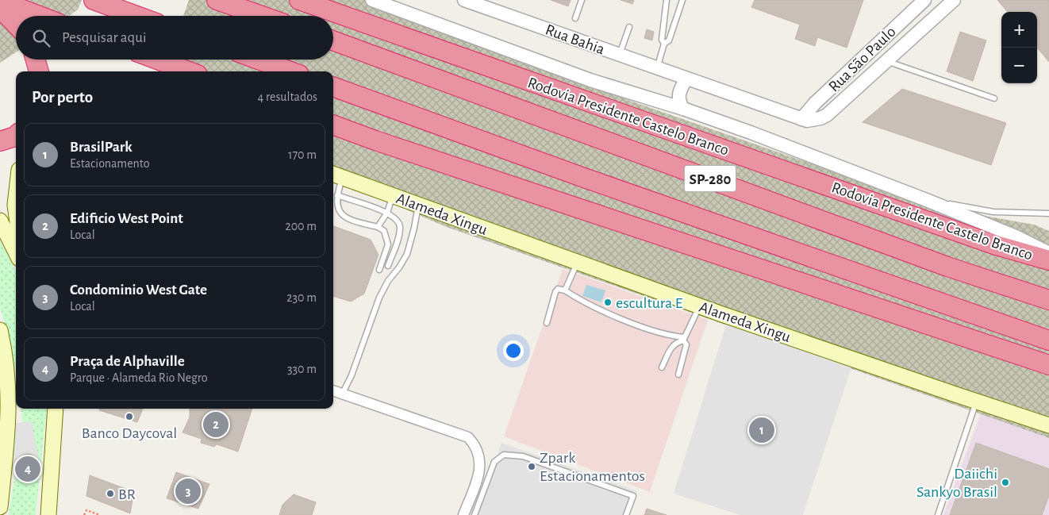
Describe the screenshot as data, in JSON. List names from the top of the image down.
{
  "streets": {
    "highway": ["Rodovia Presidente Castelo Branco", "SP-280"],
    "main road": ["Alameda Xingu"],
    "street": ["Rua Bahia", "Rua São Paulo"]
  },
  "crossings": [
    ["Rua Bahia", "Rua São Paulo"]
  ],
  "places": [
    "escultura E",
    "Banco Daycoval",
    "Zpark Estacionamentos",
    "Daiichi Sankyo Brasil",
    "BR"
  ],
  "page": {
    "map_buttons": ["+", "−"],
    "search": "Pesquisar aqui",
    "heading": ["Por perto", "4 resultados"],
    "list": [
      {
        "mark": "1",
        "name": "BrasilPark",
        "note": "Estacionamento",
        "value": "170 m"
      },
      {
        "mark": "2",
        "name": "Edificio West Point",
        "note": "Local",
        "value": "200 m"
      },
      {
        "mark": "3",
        "name": "Condominio West Gate",
        "note": "Local",
        "value": "230 m"
      },
      {
        "mark": "4",
        "name": "Praça de Alphaville",
        "note": "Parque · Alameda Rio Negro",
        "value": "330 m"
      }
    ],
    "pins": [
      "2",
      "1",
      "4",
      "3"
    ]
  }
}
